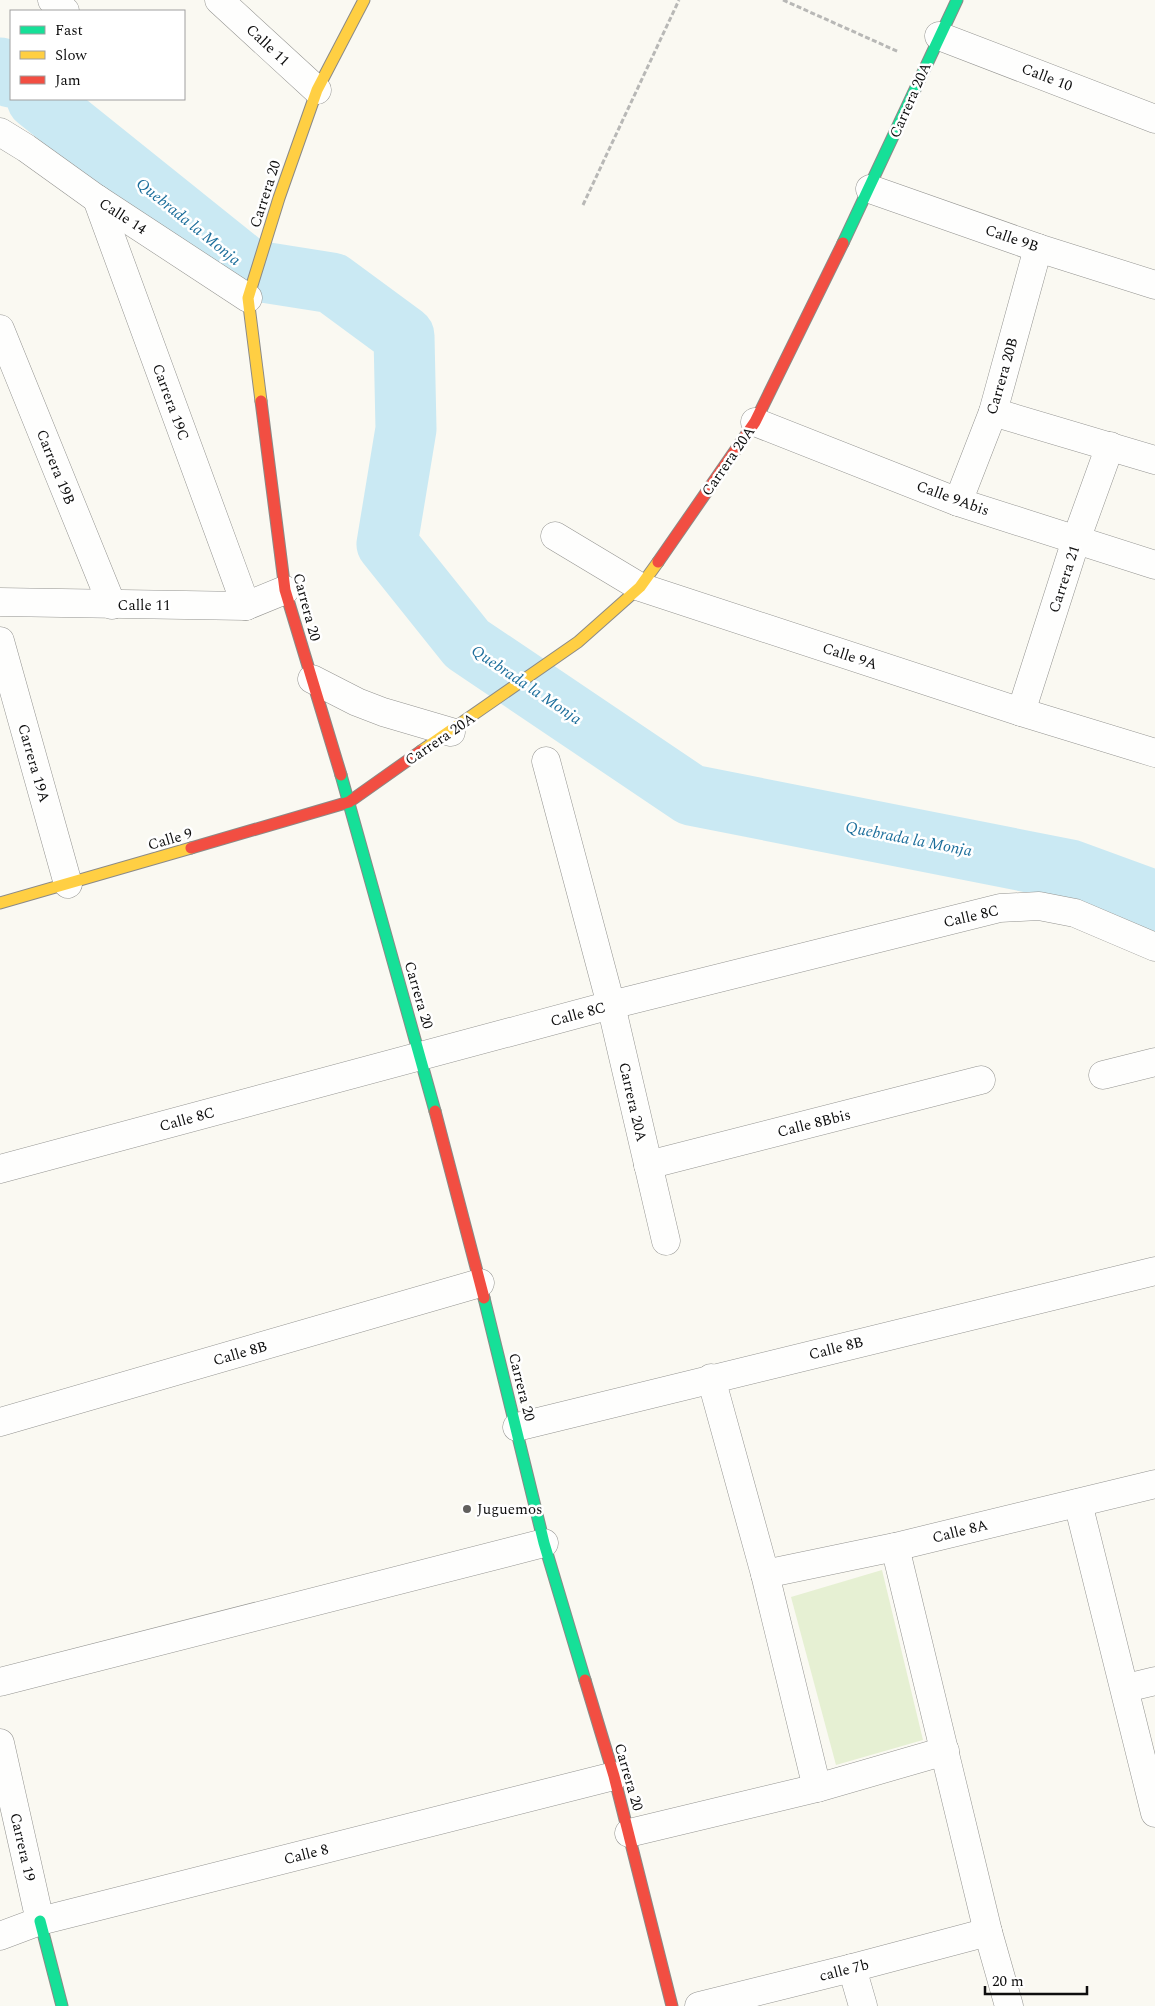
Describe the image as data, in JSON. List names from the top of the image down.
{
  "streets": {
    "street": [
      "Calle 11",
      "Calle 10",
      "Carrera 20A",
      "Carrera 20",
      "Calle 14",
      "Calle 9B",
      "Carrera 20B",
      "Carrera 19C",
      "Carrera 19B",
      "Calle 9Abis",
      "Carrera 21",
      "Calle 9A",
      "Carrera 19A",
      "Calle 9",
      "Calle 8C",
      "Calle 8Bbis",
      "Calle 8B",
      "Calle 8A",
      "Carrera 19",
      "Calle 8",
      "calle 7b"
    ]
  },
  "crossings": [
    ["Calle 11", "Carrera 20"],
    ["Calle 11", "Carrera 19C"],
    ["Calle 11", "Carrera 19B"],
    ["Calle 10", "Carrera 20A"],
    ["Carrera 20A", "Carrera 20"],
    ["Carrera 20A", "Calle 9B"],
    ["Carrera 20A", "Calle 9Abis"],
    ["Carrera 20A", "Calle 9A"],
    ["Carrera 20A", "Calle 9"],
    ["Carrera 20A", "Calle 8C"],
    ["Carrera 20A", "Calle 8Bbis"],
    ["Carrera 20", "Calle 14"],
    ["Carrera 20", "Calle 9"],
    ["Carrera 20", "Calle 8C"],
    ["Carrera 20", "Calle 8B"],
    ["Carrera 20", "Calle 8"],
    ["Calle 14", "Carrera 19C"],
    ["Calle 9B", "Carrera 20B"],
    ["Carrera 20B", "Calle 9Abis"],
    ["Calle 9Abis", "Carrera 21"],
    ["Carrera 21", "Calle 9A"],
    ["Carrera 19A", "Calle 9"],
    ["Carrera 19", "Calle 8"]
  ],
  "water": ["Quebrada la Monja"],
  "places": ["Juguemos"],
  "legend": ["Fast", "Slow", "Jam"],
  "scale_bar": "20 m"
}
